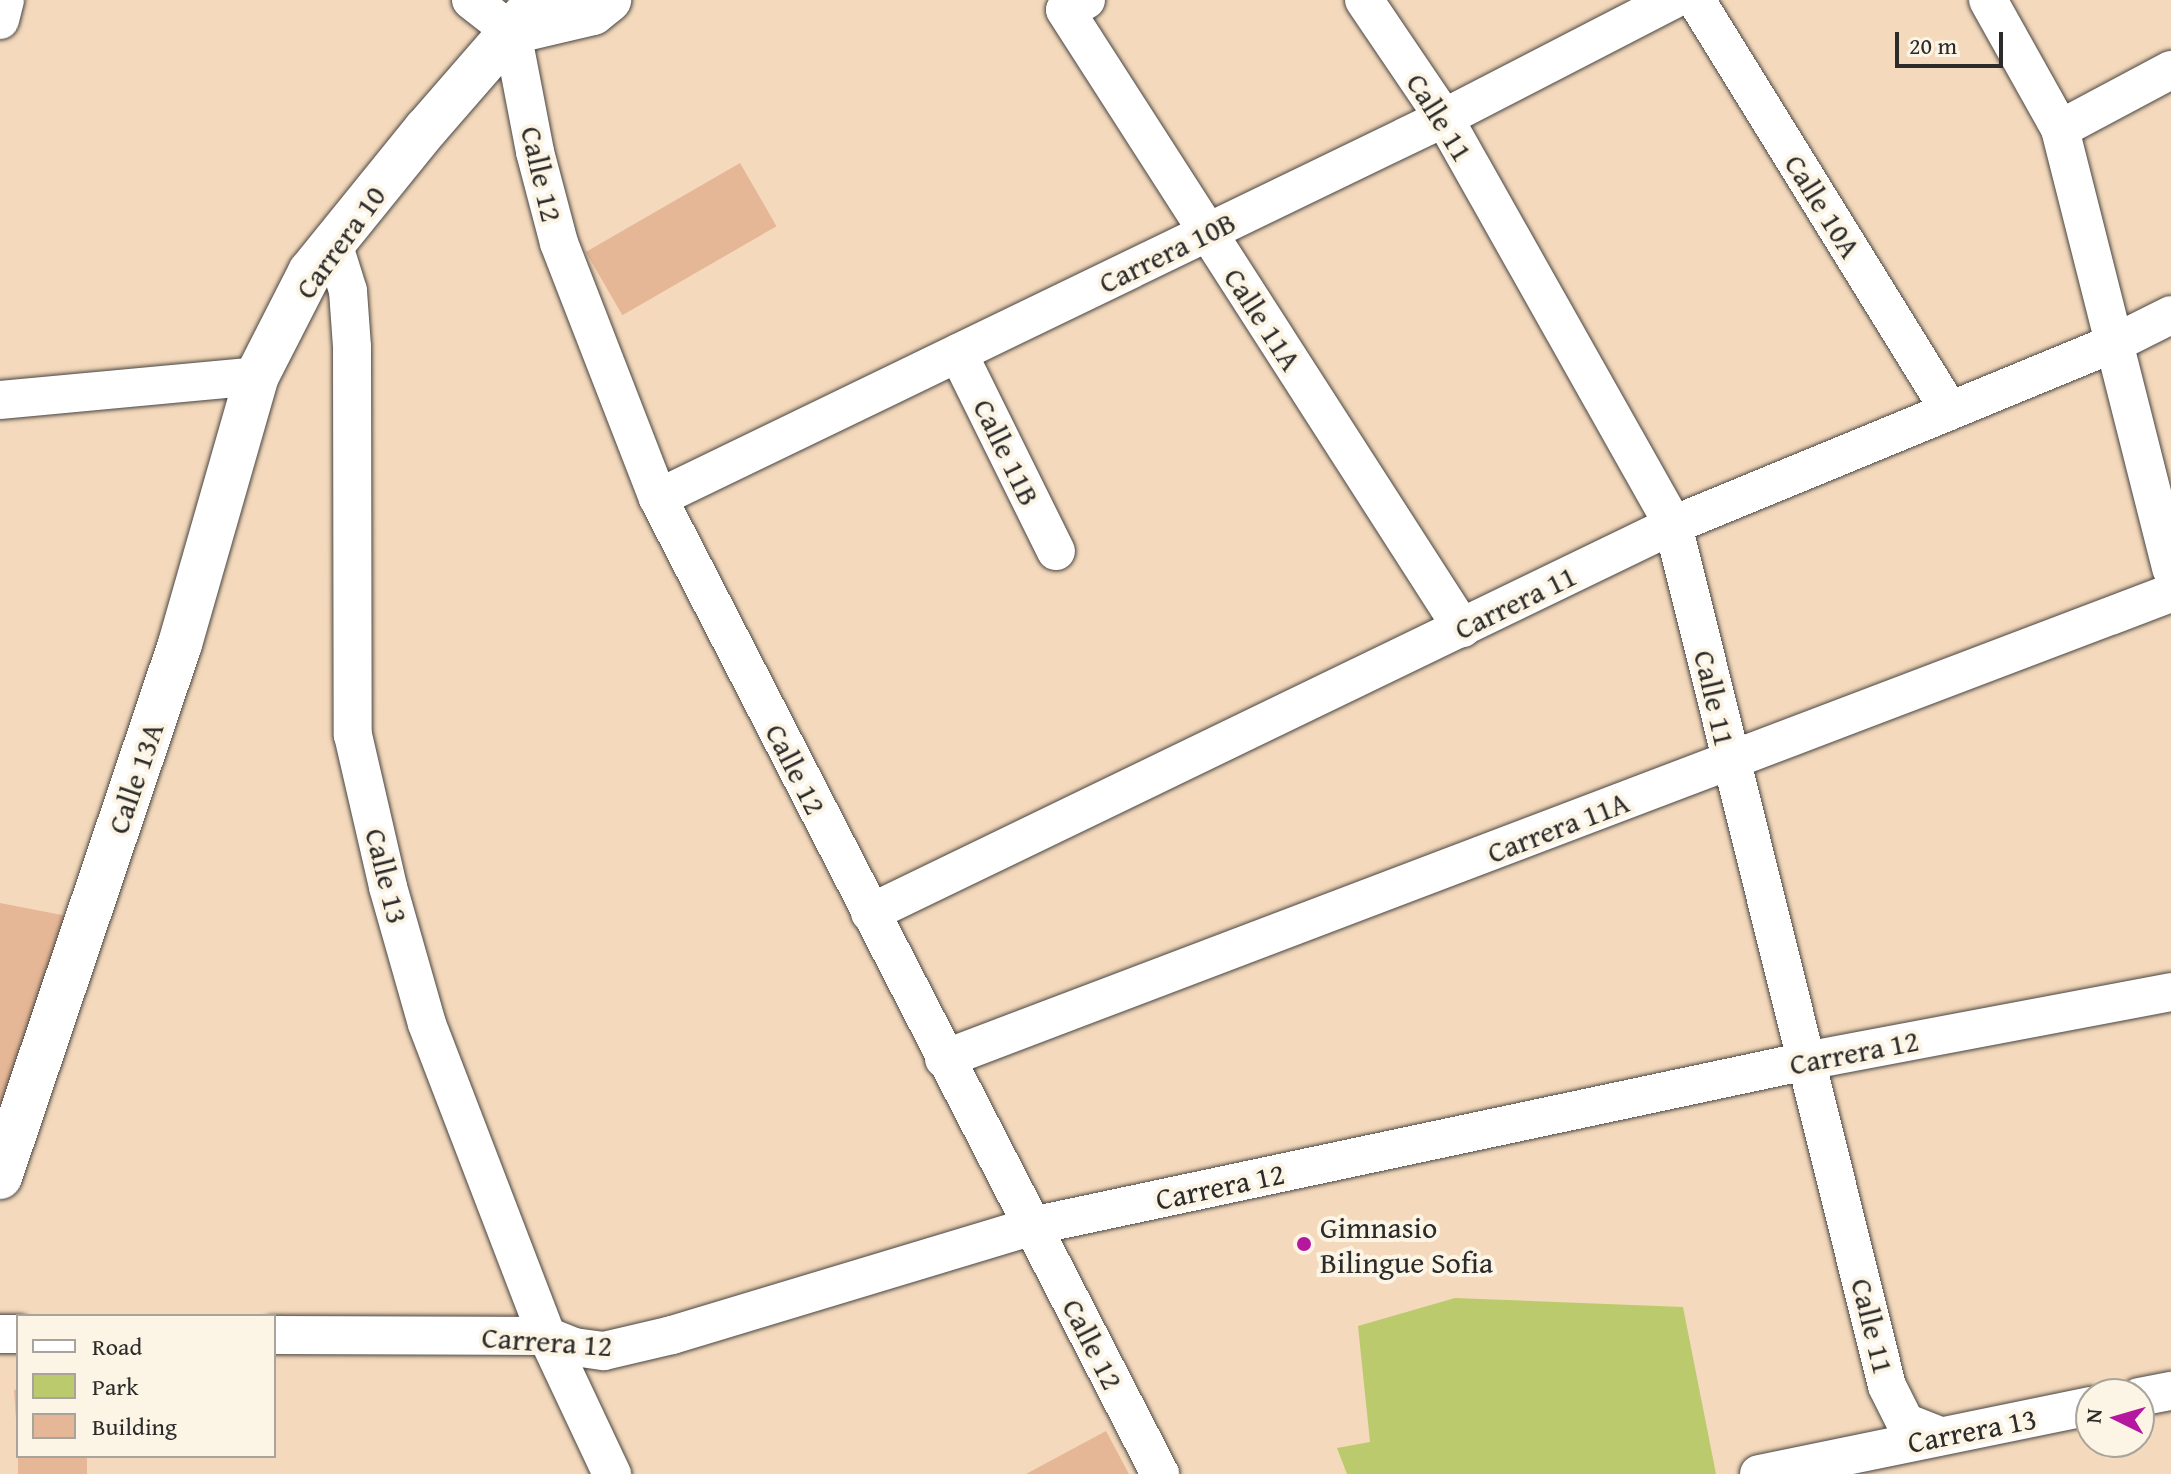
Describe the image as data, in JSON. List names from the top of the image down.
{
  "streets": {
    "main road": ["Carrera 10", "Calle 13A"],
    "street": [
      "Calle 11",
      "Calle 12",
      "Calle 10A",
      "Carrera 10B",
      "Calle 11A",
      "Calle 11B",
      "Carrera 11",
      "Carrera 11A",
      "Calle 13",
      "Carrera 12",
      "Carrera 13"
    ]
  },
  "crossings": [
    ["Calle 11", "Carrera 10B"],
    ["Calle 11", "Carrera 11"],
    ["Calle 11", "Carrera 11A"],
    ["Calle 11", "Carrera 12"],
    ["Calle 11", "Carrera 13"],
    ["Calle 12", "Carrera 10"],
    ["Calle 12", "Carrera 10B"],
    ["Calle 12", "Carrera 11"],
    ["Calle 12", "Carrera 11A"],
    ["Calle 12", "Carrera 12"],
    ["Calle 10A", "Carrera 11"],
    ["Carrera 10", "Calle 13A"],
    ["Carrera 10", "Calle 13"],
    ["Carrera 10B", "Calle 11A"],
    ["Carrera 10B", "Calle 11B"],
    ["Calle 11A", "Carrera 11"],
    ["Calle 13", "Carrera 12"]
  ],
  "places": ["Gimnasio Bilingue Sofia"],
  "legend": ["Road", "Park", "Building"],
  "scale_bar": "20 m",
  "north": "left"
}
